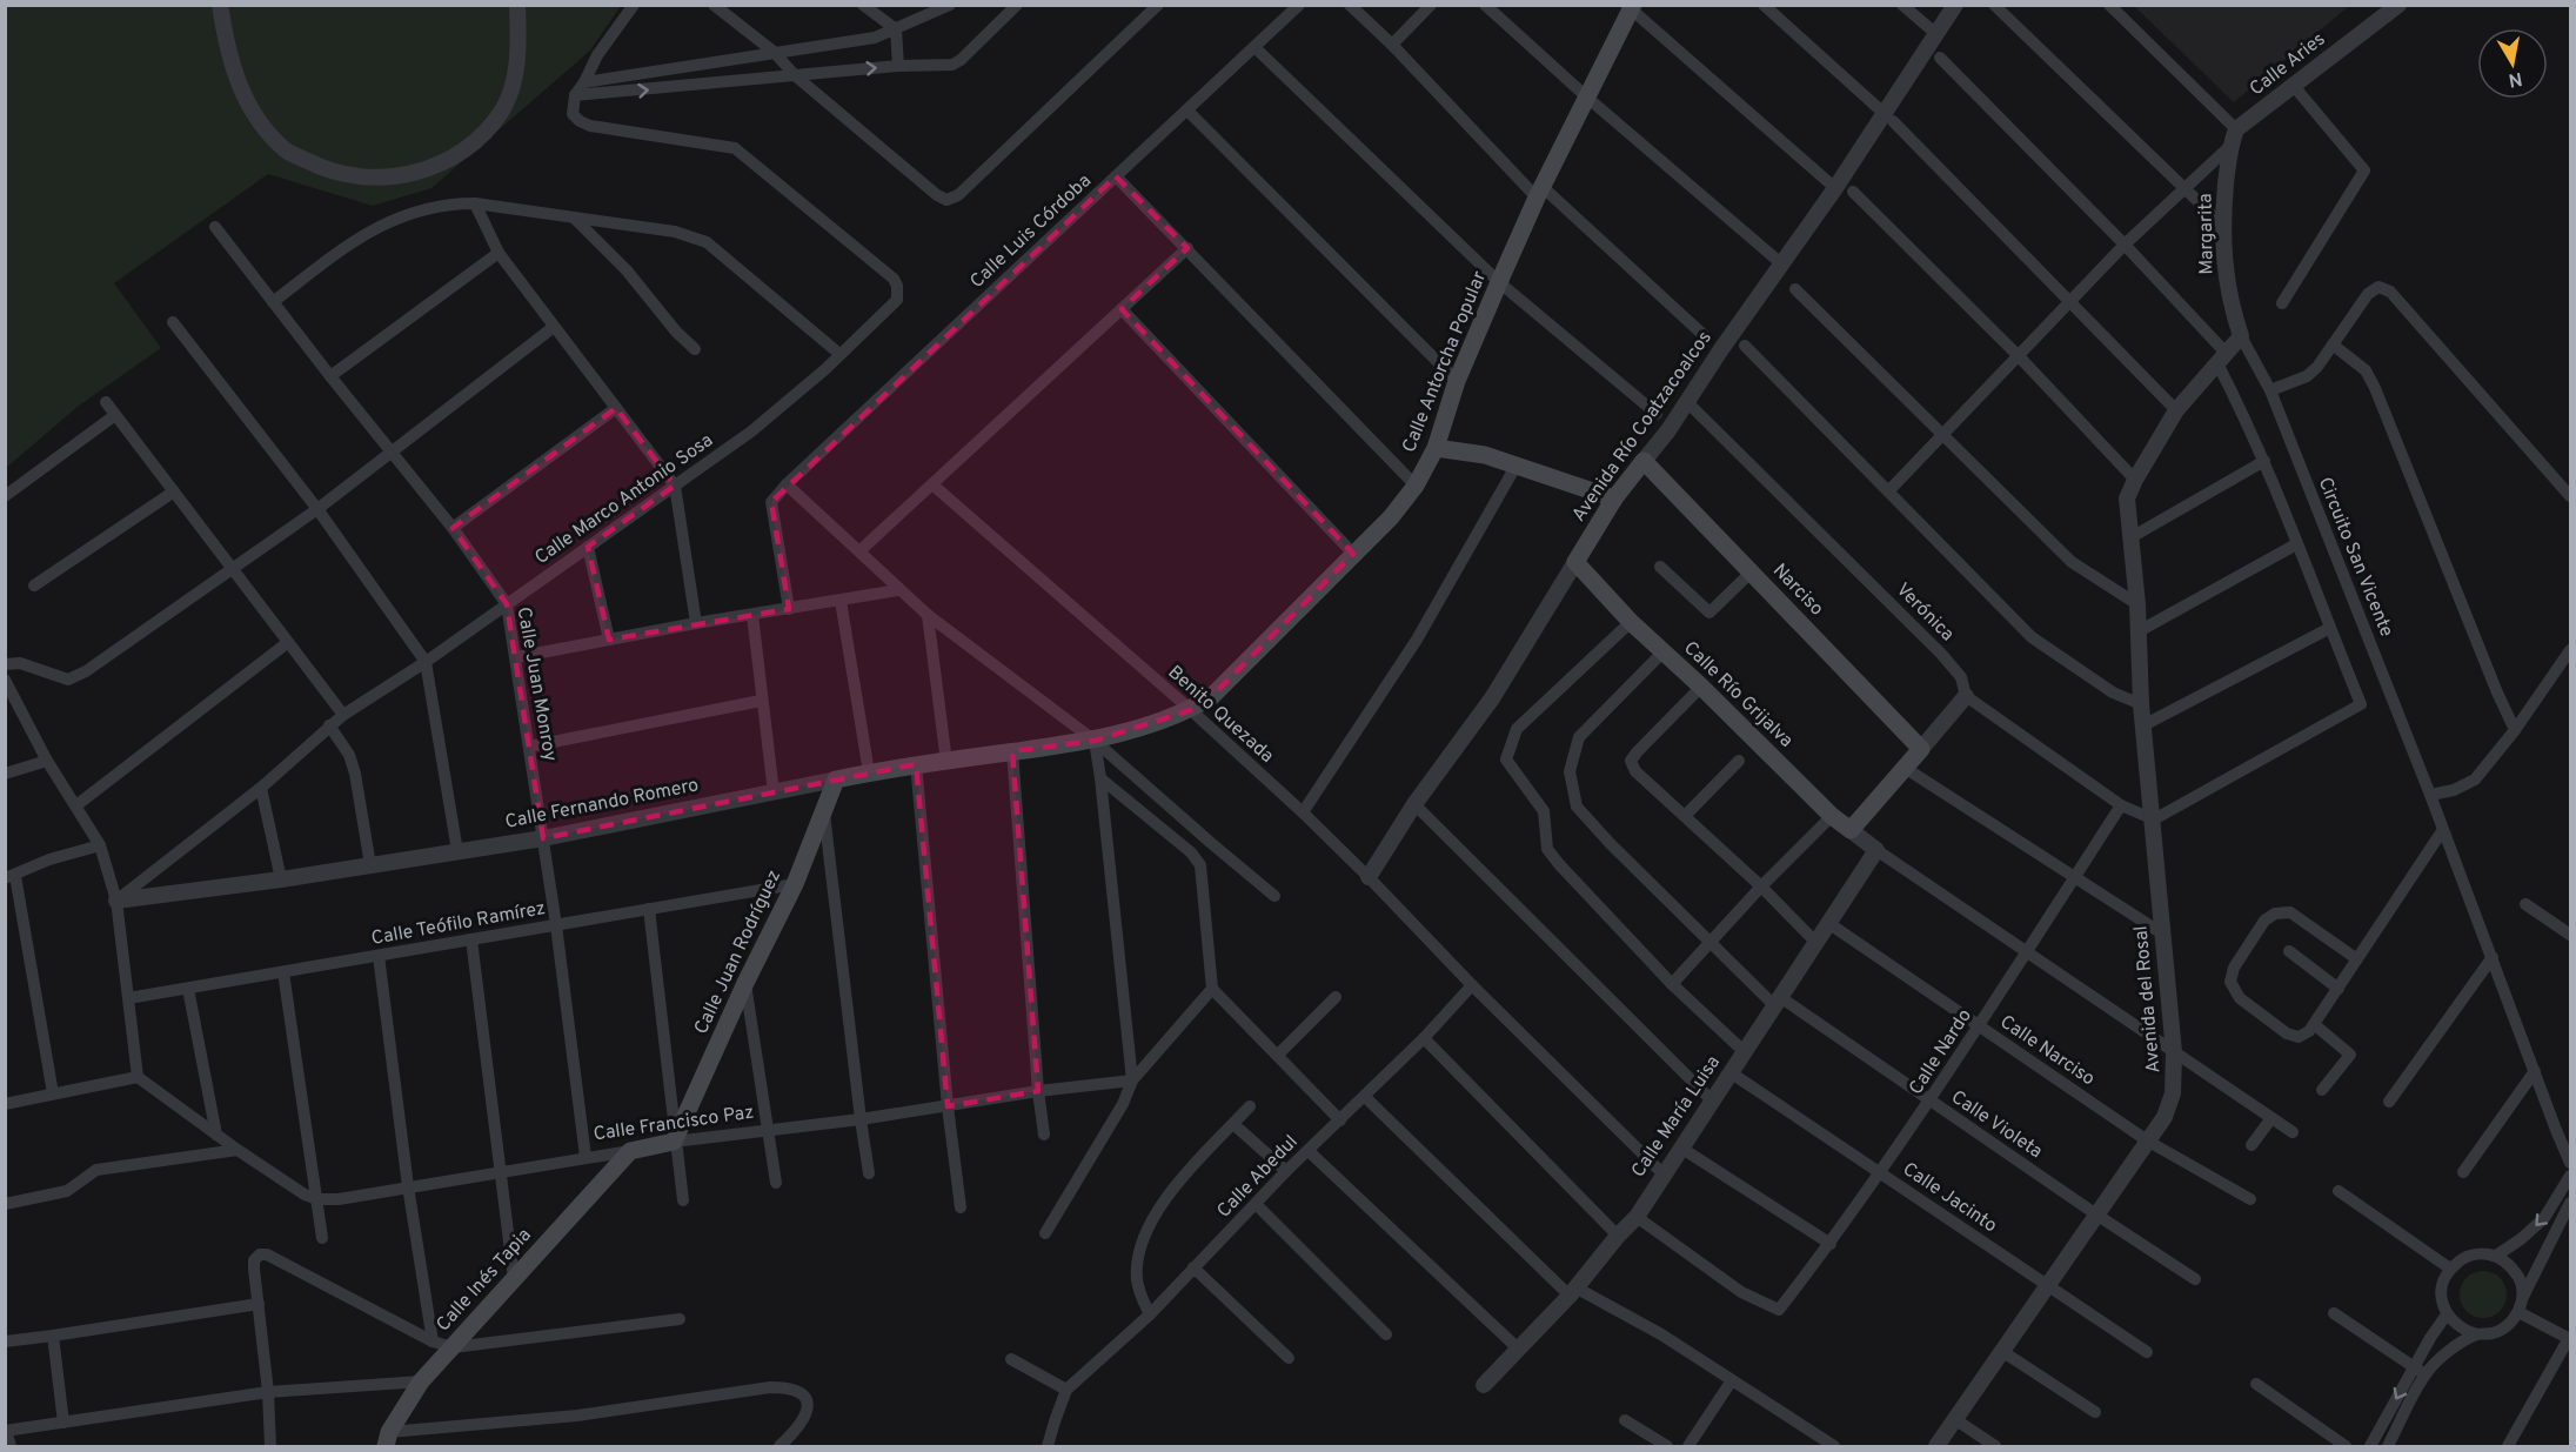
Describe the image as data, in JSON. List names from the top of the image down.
{
  "streets": {
    "main road": [
      "Calle Antorcha Popular",
      "Avenida Río Coatzacoalcos",
      "Narciso",
      "Calle Río Grijalva",
      "Calle Fernando Romero",
      "Calle Juan Rodríguez",
      "Calle Francisco Paz",
      "Calle Inés Tapia"
    ],
    "street": [
      "Calle Aries",
      "Calle Luis Córdoba",
      "Margarita",
      "Calle Marco Antonio Sosa",
      "Circuito San Vicente",
      "Verónica",
      "Calle Juan Monroy",
      "Benito Quezada",
      "Calle Teófilo Ramírez",
      "Avenida del Rosal",
      "Calle Narciso",
      "Calle Nardo",
      "Calle María Luisa",
      "Calle Violeta",
      "Calle Abedul",
      "Calle Jacinto"
    ]
  },
  "crossings": [
    ["Calle Aries", "Margarita"],
    ["Margarita", "Circuito San Vicente"],
    ["Margarita", "Avenida del Rosal"],
    ["Calle Antorcha Popular", "Benito Quezada"],
    ["Calle Antorcha Popular", "Calle Fernando Romero"],
    ["Avenida Río Coatzacoalcos", "Narciso"],
    ["Avenida Río Coatzacoalcos", "Verónica"],
    ["Avenida Río Coatzacoalcos", "Calle Río Grijalva"],
    ["Avenida Río Coatzacoalcos", "Benito Quezada"],
    ["Calle Marco Antonio Sosa", "Calle Juan Monroy"],
    ["Calle Marco Antonio Sosa", "Calle Fernando Romero"],
    ["Circuito San Vicente", "Avenida del Rosal"],
    ["Verónica", "Avenida del Rosal"],
    ["Verónica", "Calle Nardo"],
    ["Calle Juan Monroy", "Calle Fernando Romero"],
    ["Calle Juan Monroy", "Calle Teófilo Ramírez"],
    ["Calle Juan Monroy", "Calle Francisco Paz"],
    ["Calle Río Grijalva", "Calle María Luisa"],
    ["Calle Río Grijalva", "Calle Violeta"],
    ["Benito Quezada", "Calle María Luisa"],
    ["Benito Quezada", "Calle Abedul"],
    ["Calle Fernando Romero", "Calle Juan Rodríguez"],
    ["Calle Teófilo Ramírez", "Calle Juan Rodríguez"],
    ["Calle Juan Rodríguez", "Calle Francisco Paz"],
    ["Avenida del Rosal", "Calle Narciso"],
    ["Avenida del Rosal", "Calle Violeta"],
    ["Avenida del Rosal", "Calle Jacinto"],
    ["Calle Narciso", "Calle Nardo"],
    ["Calle Narciso", "Calle María Luisa"],
    ["Calle Nardo", "Calle María Luisa"],
    ["Calle Nardo", "Calle Violeta"],
    ["Calle Nardo", "Calle Jacinto"],
    ["Calle María Luisa", "Calle Violeta"],
    ["Calle María Luisa", "Calle Jacinto"],
    ["Calle Francisco Paz", "Calle Inés Tapia"]
  ],
  "north": "bottom"
}
